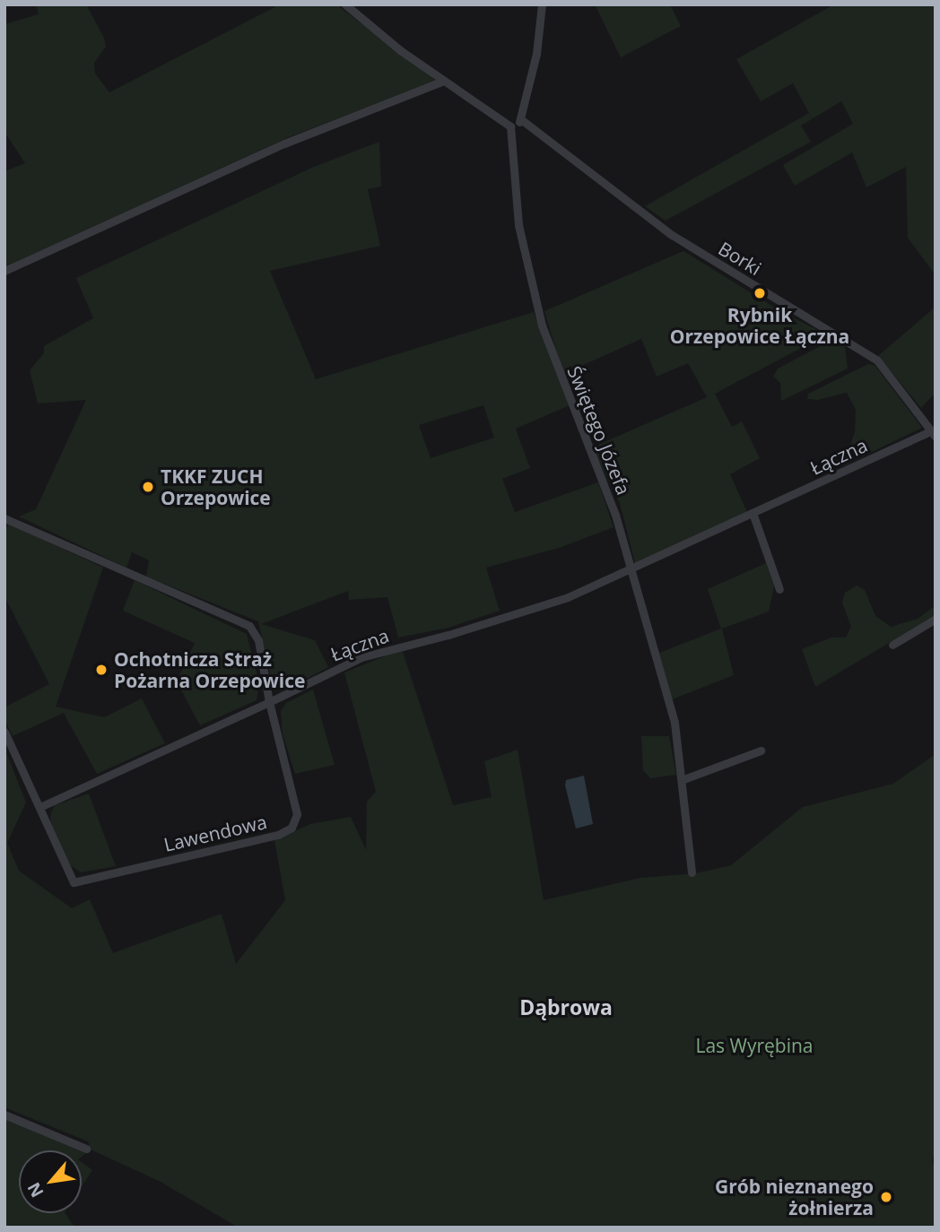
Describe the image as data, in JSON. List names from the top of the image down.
{
  "streets": {
    "street": [
      "Borki",
      "Świętego Józefa",
      "Łączna",
      "Lawendowa"
    ]
  },
  "crossings": [
    ["Borki", "Łączna"],
    ["Świętego Józefa", "Łączna"],
    ["Łączna", "Lawendowa"]
  ],
  "districts": ["Dąbrowa"],
  "parks": ["Las Wyrębina"],
  "places": [
    "Rybnik Orzepowice Łączna",
    "TKKF ZUCH Orzepowice",
    "Ochotnicza Straż Pożarna Orzepowice",
    "Grób nieznanego żołnierza"
  ],
  "north": "bottom left"
}
